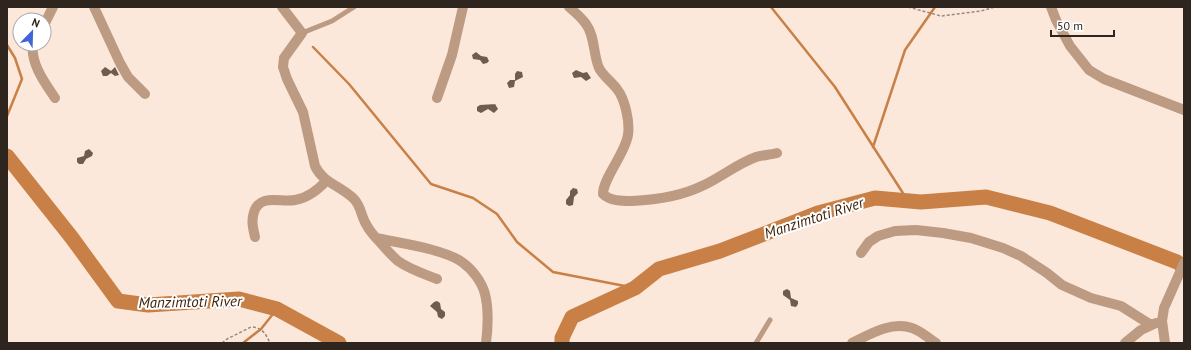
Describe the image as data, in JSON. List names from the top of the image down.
{
  "water": ["Manzimtoti River"],
  "scale_bar": "50 m",
  "north": "top right"
}
